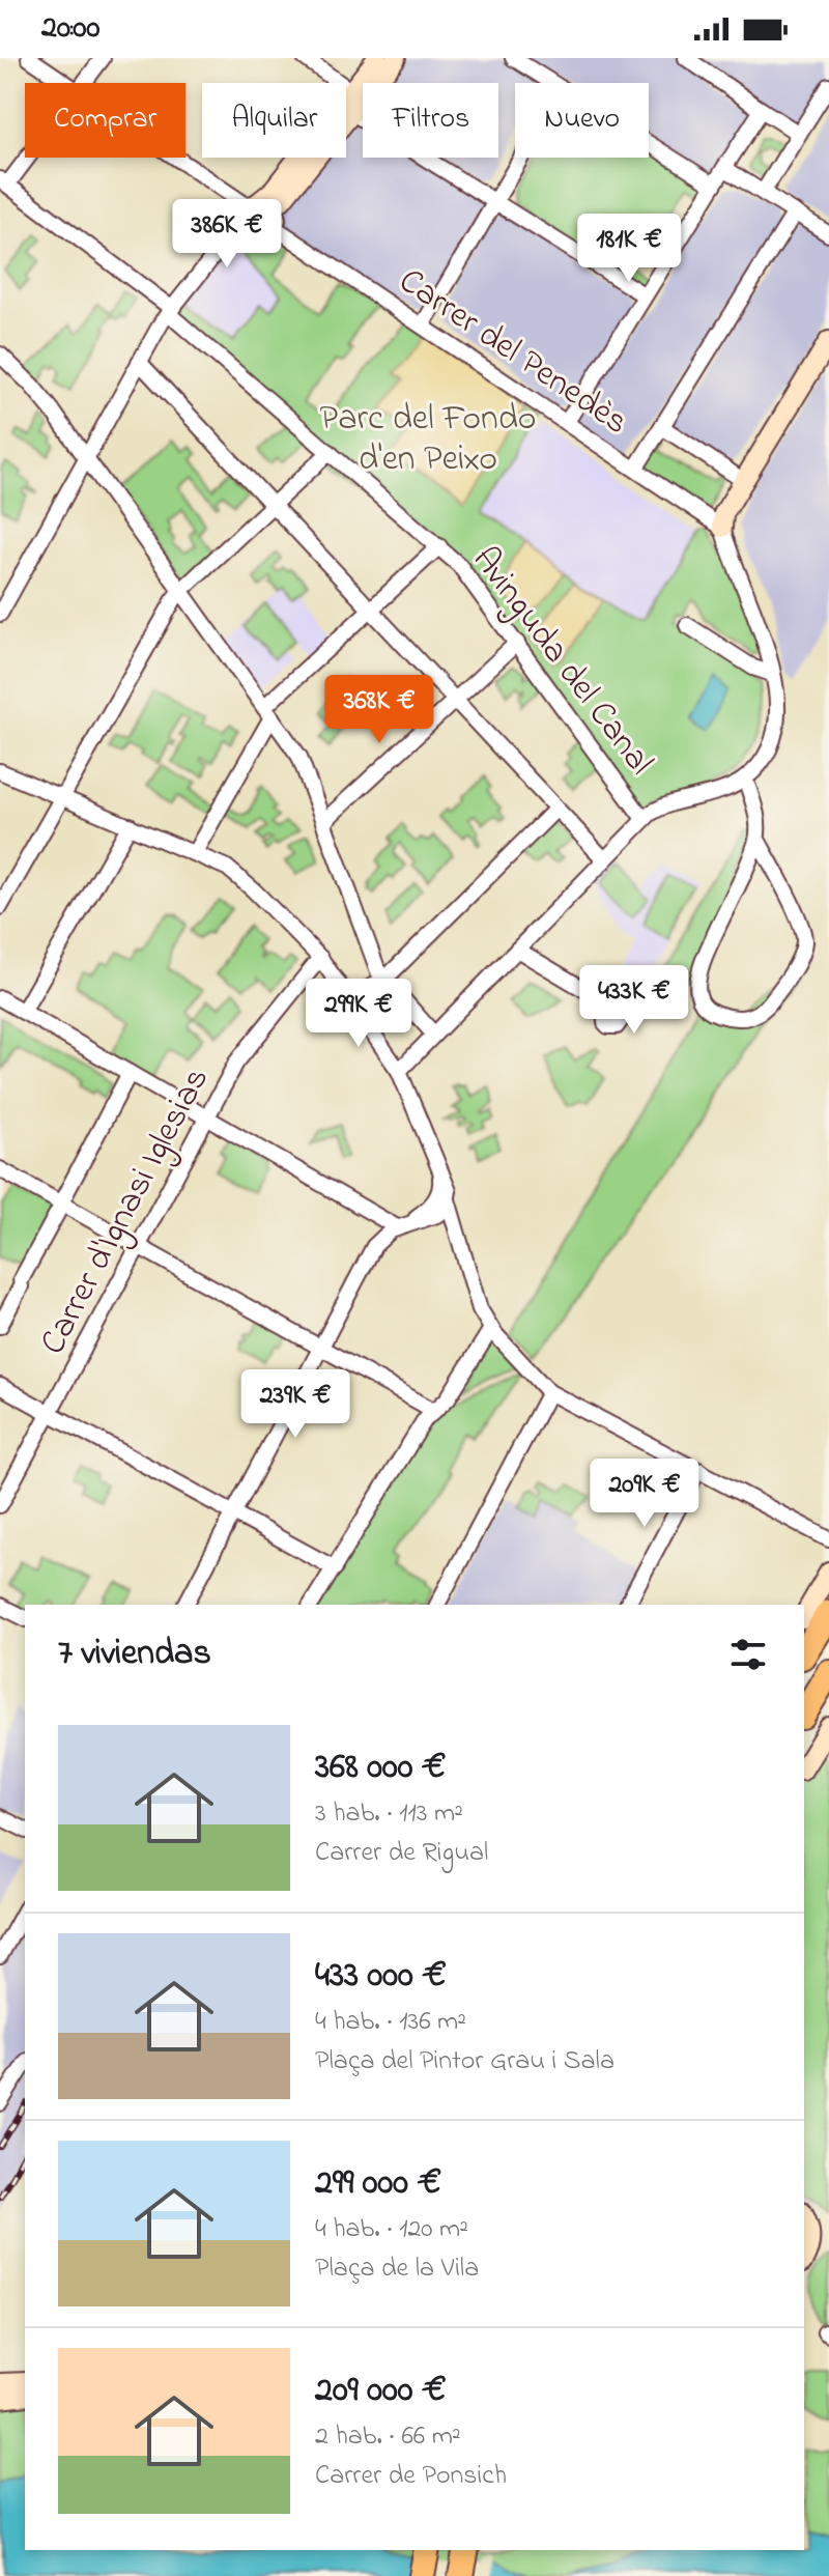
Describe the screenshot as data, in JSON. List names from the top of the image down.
{
  "streets": {
    "street": ["Carrer del Penedès", "Avinguda del Canal", "Carrer d'Ignasi Iglesias"]
  },
  "parks": ["Parc del Fondo d'en Peixo"],
  "page": {
    "status": "20:00",
    "chip": [
      "Comprar",
      "Alquilar",
      "Filtros",
      "Nuevo"
    ],
    "price": [
      "386K €",
      "181K €",
      "368K €",
      "433K €",
      "299K €",
      "239K €",
      "209K €"
    ],
    "heading": "7 viviendas",
    "list": [
      {
        "name": "368 000 €",
        "note": "3 hab. · 113 m² · Carrer de Rigual"
      },
      {
        "name": "433 000 €",
        "note": "4 hab. · 136 m² · Plaça del Pintor Grau i Sala"
      },
      {
        "name": "299 000 €",
        "note": "4 hab. · 120 m² · Plaça de la Vila"
      },
      {
        "name": "209 000 €",
        "note": "2 hab. · 66 m² · Carrer de Ponsich"
      }
    ]
  }
}
